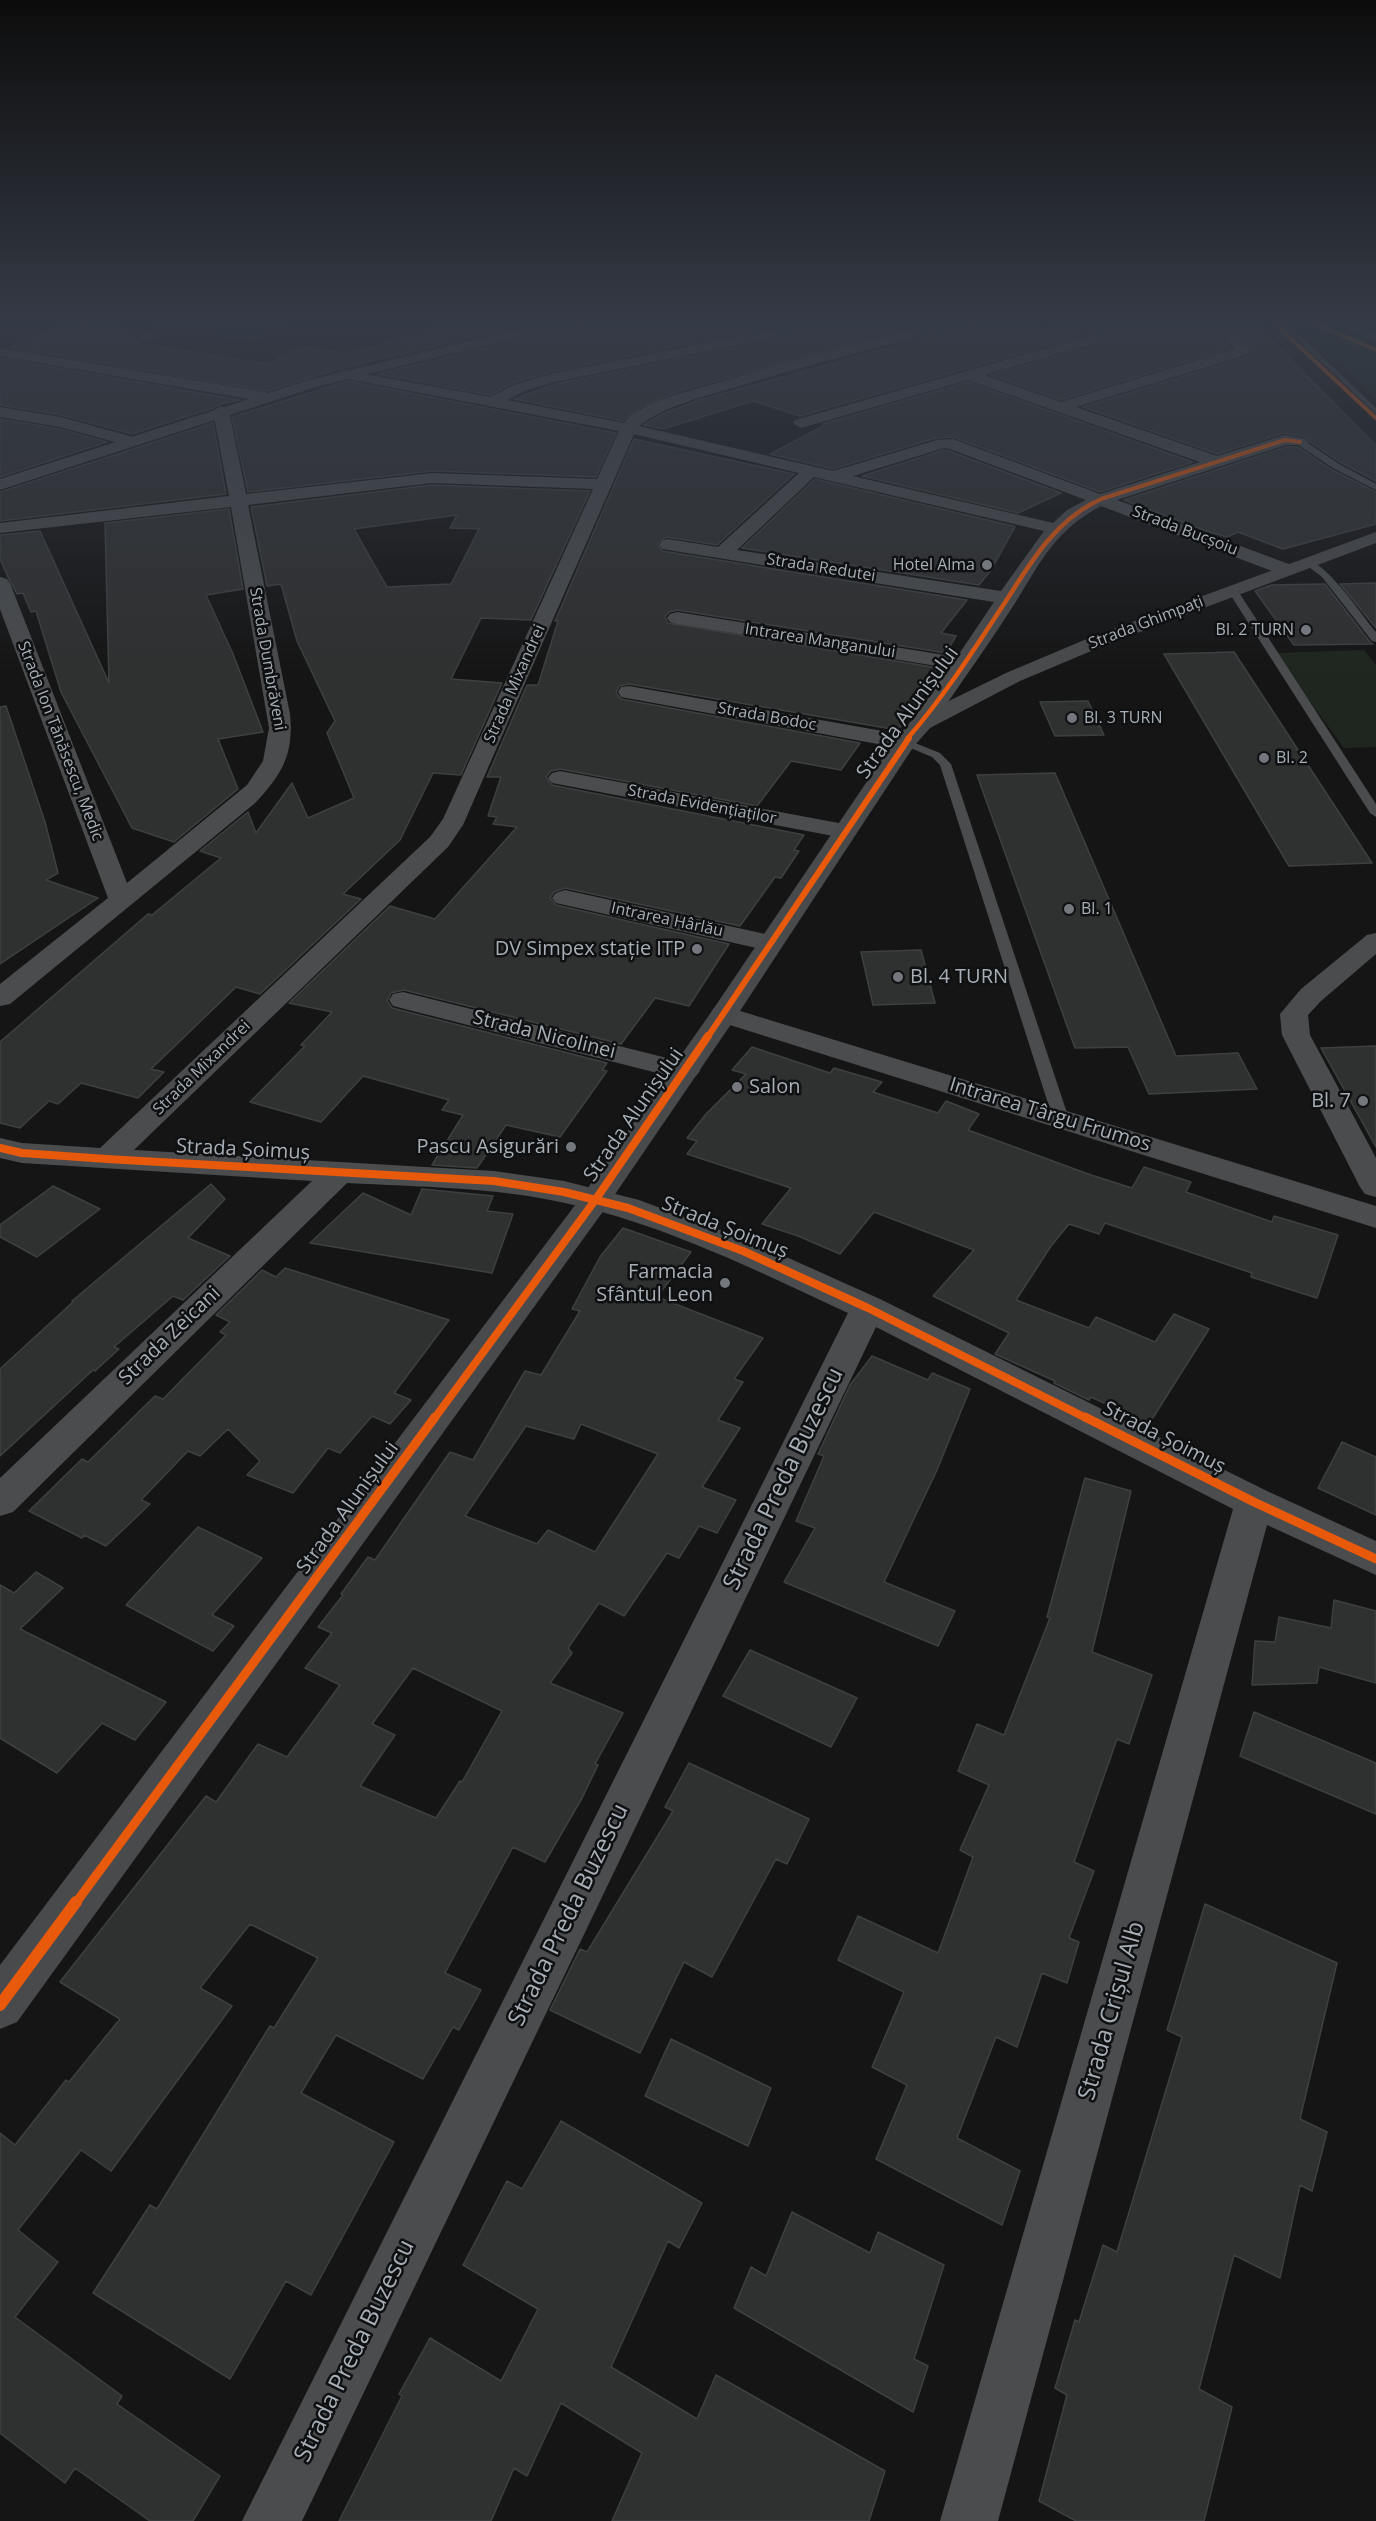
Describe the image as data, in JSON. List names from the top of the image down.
{
  "streets": {
    "street": [
      "Strada Bucșoiu",
      "Strada Redutei",
      "Strada Ghimpați",
      "Intrarea Manganului",
      "Strada Dumbrăveni",
      "Strada Mixandrei",
      "Strada Alunișului",
      "Strada Bodoc",
      "Strada Ion Tănăsescu, Medic",
      "Strada Evidențiaților",
      "Intrarea Hârlău",
      "Strada Nicolinei",
      "Intrarea Târgu Frumos",
      "Strada Șoimuș",
      "Strada Zeicani",
      "Strada Preda Buzescu",
      "Strada Crișul Alb"
    ]
  },
  "crossings": [
    ["Strada Bucșoiu", "Strada Ghimpați"],
    ["Strada Bucșoiu", "Strada Alunișului"],
    ["Strada Redutei", "Strada Alunișului"],
    ["Strada Ghimpați", "Strada Alunișului"],
    ["Strada Ghimpați", "Strada Bodoc"],
    ["Intrarea Manganului", "Strada Alunișului"],
    ["Strada Dumbrăveni", "Strada Ion Tănăsescu, Medic"],
    ["Strada Mixandrei", "Strada Șoimuș"],
    ["Strada Alunișului", "Strada Bodoc"],
    ["Strada Alunișului", "Strada Evidențiaților"],
    ["Strada Alunișului", "Intrarea Hârlău"],
    ["Strada Alunișului", "Strada Nicolinei"],
    ["Strada Alunișului", "Intrarea Târgu Frumos"],
    ["Strada Alunișului", "Strada Șoimuș"],
    ["Strada Șoimuș", "Strada Zeicani"],
    ["Strada Șoimuș", "Strada Preda Buzescu"],
    ["Strada Șoimuș", "Strada Crișul Alb"]
  ],
  "places": [
    "Hotel Alma",
    "Bl. 2 TURN",
    "Bl. 3 TURN",
    "Bl. 2",
    "Bl. 1",
    "DV Simpex stație ITP",
    "Bl. 4 TURN",
    "Salon",
    "Bl. 7",
    "Pascu Asigurări",
    "Farmacia Sfântul Leon"
  ]
}
